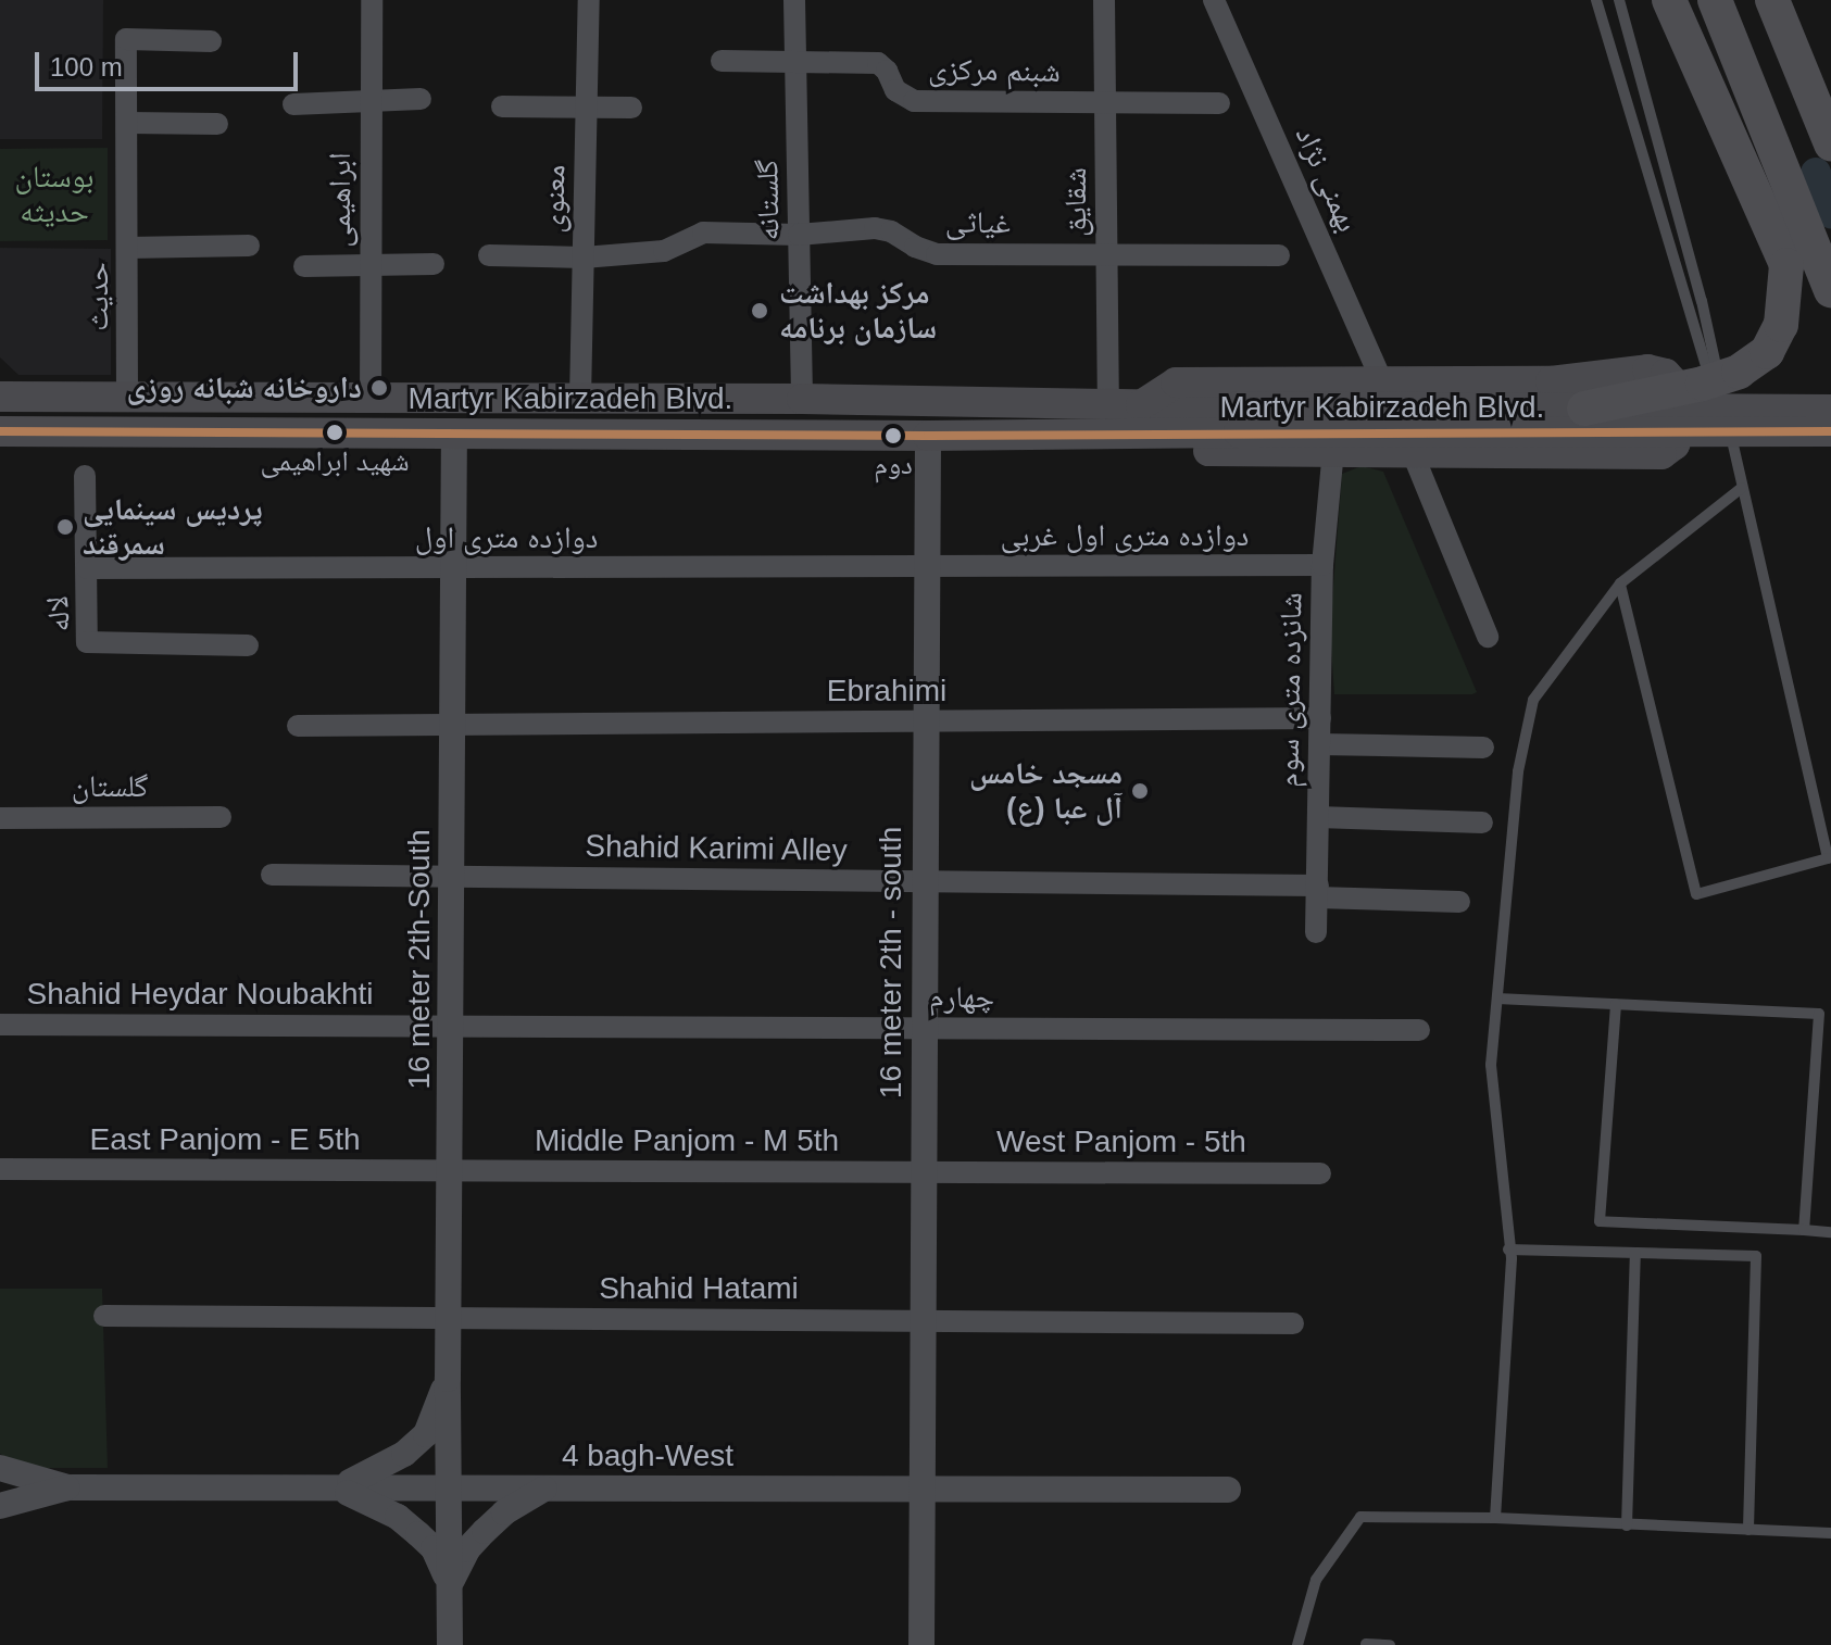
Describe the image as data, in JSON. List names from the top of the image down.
{
  "streets": {
    "main road": ["Martyr Kabirzadeh Blvd."],
    "street": [
      "شبنم مرکزی",
      "بهمنی نژاد",
      "معنوی",
      "ابراهیمی",
      "گلستانه",
      "شقایق",
      "غیاثی",
      "حدیث",
      "دوازده متری اول غربی",
      "دوازده متری اول",
      "لاله",
      "شانزده متری سوم",
      "Ebrahimi",
      "گلستان",
      "Shahid Karimi Alley",
      "16 meter 2th-South",
      "16 meter 2th - south",
      "Shahid Heydar Noubakhti",
      "چهارم",
      "East Panjom - E 5th",
      "Middle Panjom - M 5th",
      "West Panjom - 5th",
      "Shahid Hatami",
      "4 bagh-West"
    ]
  },
  "crossings": [
    ["شبنم مرکزی", "گلستانه"],
    ["شبنم مرکزی", "شقایق"],
    ["بهمنی نژاد", "Martyr Kabirzadeh Blvd."],
    ["معنوی", "غیاثی"],
    ["معنوی", "Martyr Kabirzadeh Blvd."],
    ["ابراهیمی", "Martyr Kabirzadeh Blvd."],
    ["گلستانه", "غیاثی"],
    ["گلستانه", "Martyr Kabirzadeh Blvd."],
    ["شقایق", "غیاثی"],
    ["شقایق", "Martyr Kabirzadeh Blvd."],
    ["حدیث", "Martyr Kabirzadeh Blvd."],
    ["Martyr Kabirzadeh Blvd.", "شانزده متری سوم"],
    ["Martyr Kabirzadeh Blvd.", "16 meter 2th-South"],
    ["Martyr Kabirzadeh Blvd.", "16 meter 2th - south"],
    ["دوازده متری اول غربی", "دوازده متری اول"],
    ["دوازده متری اول غربی", "شانزده متری سوم"],
    ["دوازده متری اول غربی", "16 meter 2th - south"],
    ["دوازده متری اول", "لاله"],
    ["دوازده متری اول", "16 meter 2th-South"],
    ["دوازده متری اول", "16 meter 2th - south"],
    ["شانزده متری سوم", "Ebrahimi"],
    ["شانزده متری سوم", "Shahid Karimi Alley"],
    ["Ebrahimi", "16 meter 2th-South"],
    ["Ebrahimi", "16 meter 2th - south"],
    ["Shahid Karimi Alley", "16 meter 2th-South"],
    ["Shahid Karimi Alley", "16 meter 2th - south"],
    ["16 meter 2th-South", "Shahid Heydar Noubakhti"],
    ["16 meter 2th-South", "چهارم"],
    ["16 meter 2th-South", "East Panjom - E 5th"],
    ["16 meter 2th-South", "Middle Panjom - M 5th"],
    ["16 meter 2th-South", "Shahid Hatami"],
    ["16 meter 2th-South", "4 bagh-West"],
    ["16 meter 2th - south", "چهارم"],
    ["16 meter 2th - south", "Middle Panjom - M 5th"],
    ["16 meter 2th - south", "West Panjom - 5th"],
    ["16 meter 2th - south", "Shahid Hatami"],
    ["16 meter 2th - south", "4 bagh-West"],
    ["Shahid Heydar Noubakhti", "چهارم"],
    ["East Panjom - E 5th", "Middle Panjom - M 5th"],
    ["Middle Panjom - M 5th", "West Panjom - 5th"]
  ],
  "parks": ["بوستان حدیثه"],
  "places": [
    "مرکز بهداشت سازمان برنامه",
    "داروخانه شبانه روزی",
    "شهید ابراهیمی",
    "دوم",
    "پردیس سینمایی سمرقند",
    "مسجد خامس آل عبا (ع)"
  ],
  "scale_bar": "100 m"
}
